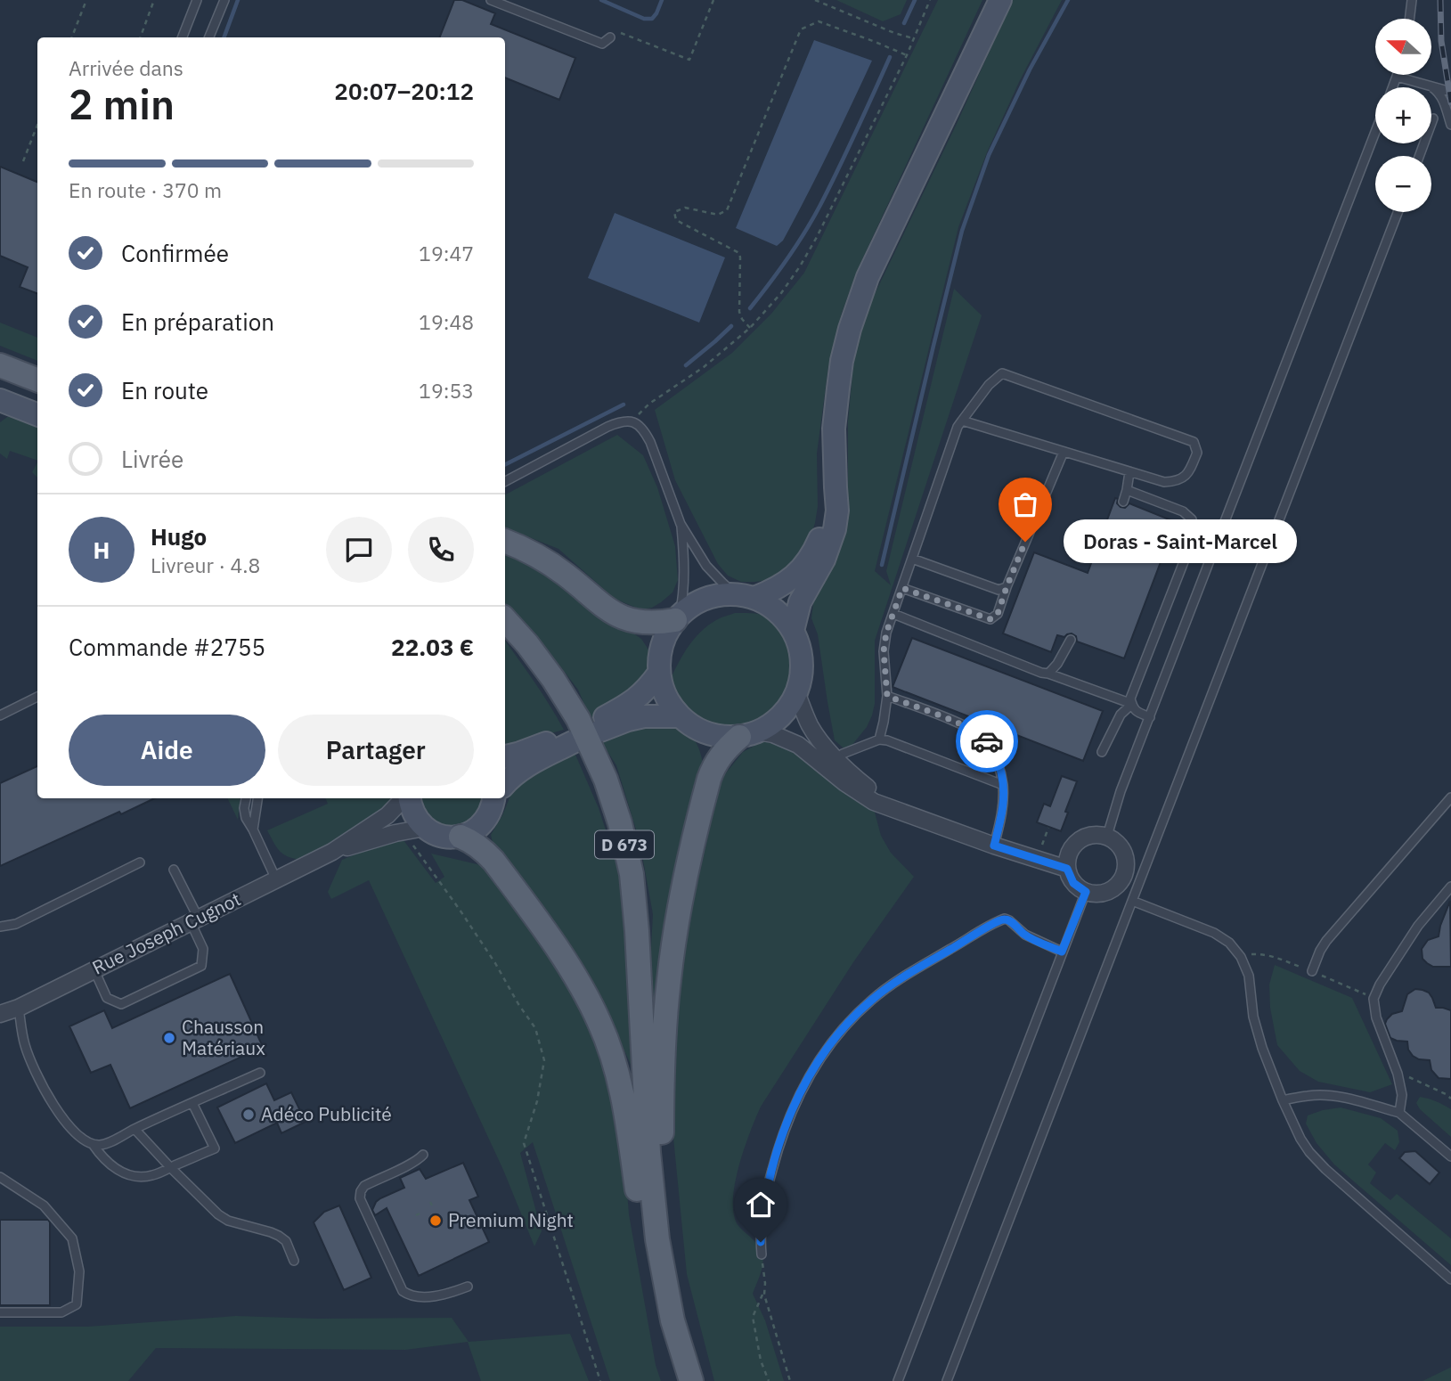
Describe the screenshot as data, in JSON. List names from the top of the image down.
{
  "streets": {
    "main road": ["D 673"],
    "street": ["Rue Joseph Cugnot"]
  },
  "places": [
    "Doras - Saint-Marcel",
    "Chausson Matériaux",
    "Adéco Publicité",
    "Premium Night"
  ],
  "north": "left",
  "page": {
    "map_buttons": ["+", "−"],
    "heading": ["2 min", "Arrivée dans", "20:07–20:12"],
    "panel": [
      "Hugo",
      "Livreur · 4.8",
      "Commande #2755",
      "22.03 €"
    ],
    "bar": "En route · 370 m",
    "list": [
      ["Confirmée", "19:47"],
      ["En préparation", "19:48"],
      ["En route", "19:53"],
      "Livrée"
    ],
    "round": "H",
    "bubble": "Doras - Saint-Marcel",
    "buttons": ["Aide", "Partager"]
  }
}
